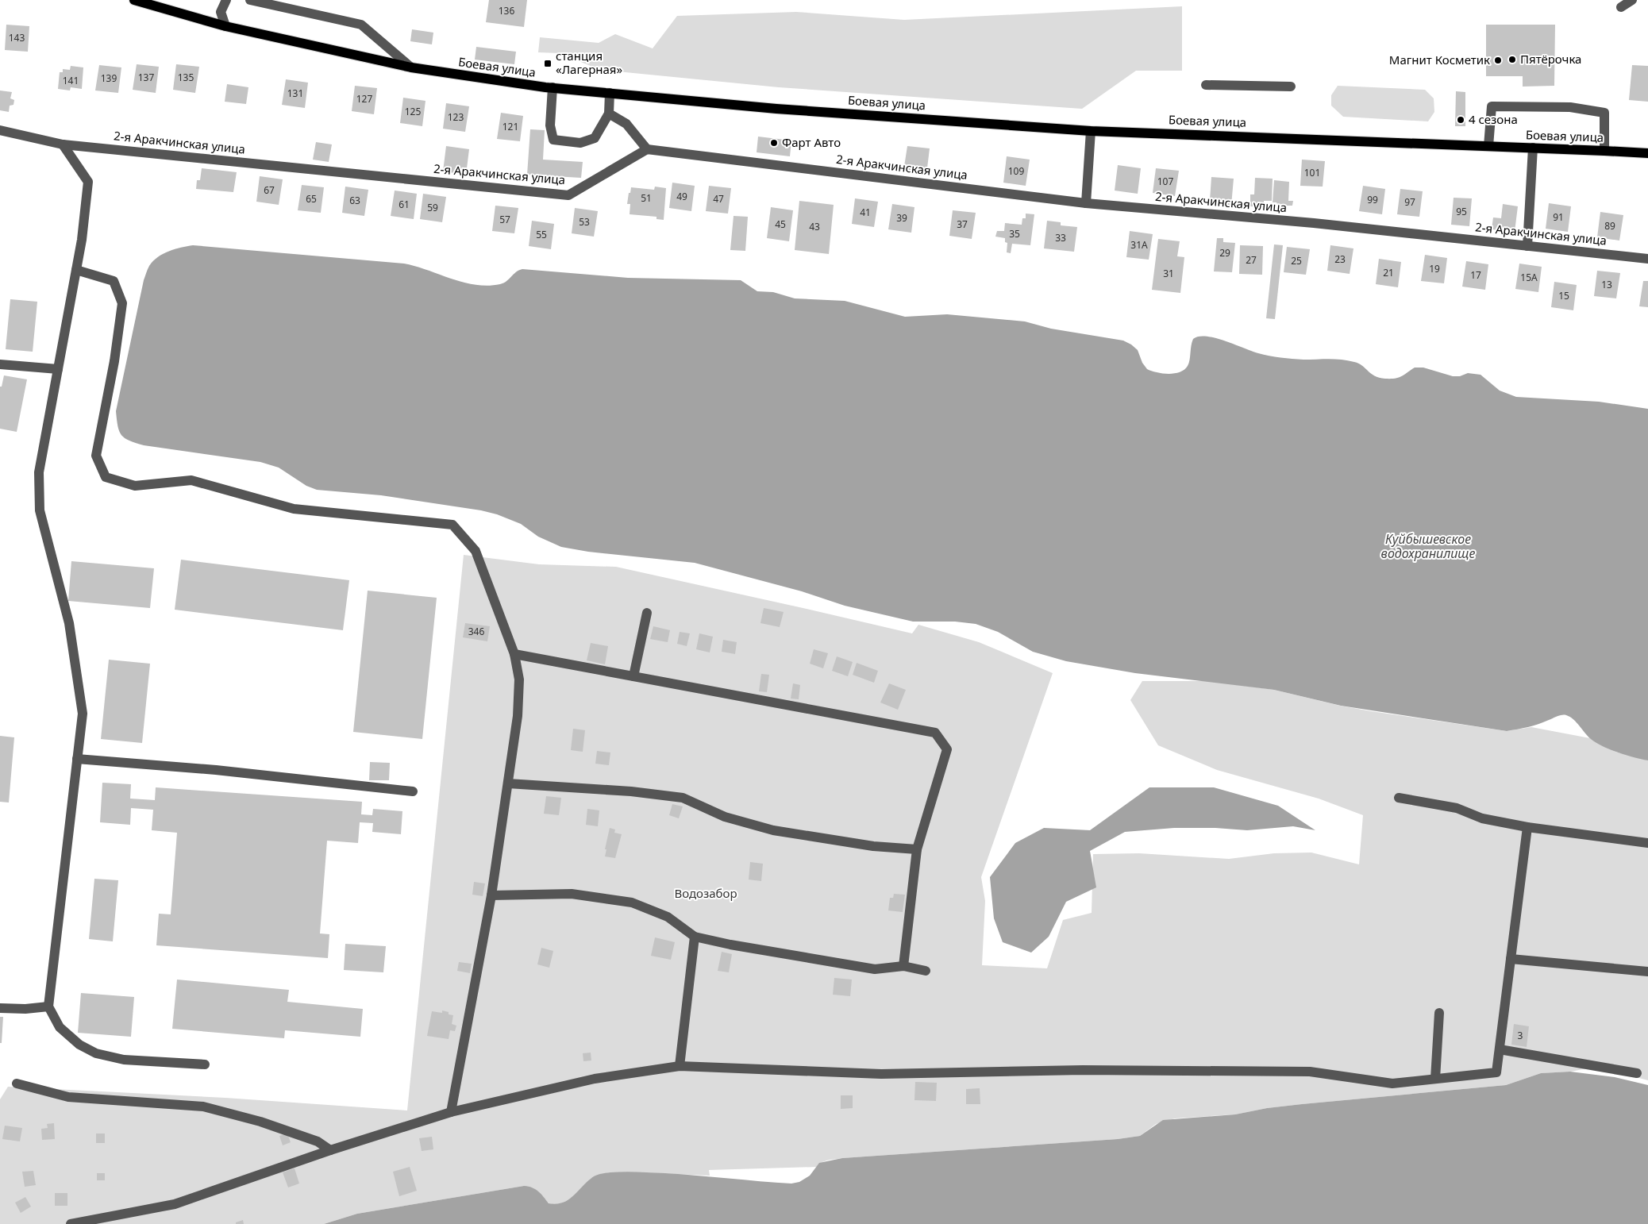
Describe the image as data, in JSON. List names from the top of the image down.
{
  "streets": {
    "main road": ["Боевая улица"],
    "street": ["2-я Аракчинская улица"]
  },
  "water": ["Куйбышевское водохранилище"],
  "parks": ["Водозабор"],
  "places": {
    "other": [
      "Пятёрочка",
      "Магнит Косметик",
      "4 сезона",
      "Фарт Авто"
    ],
    "transit": ["станция «Лагерная»"]
  },
  "house_numbers": [
    "136",
    "143",
    "137",
    "135",
    "139",
    "141",
    "131",
    "127",
    "125",
    "123",
    "121",
    "109",
    "101",
    "107",
    "67",
    "49",
    "51",
    "65",
    "47",
    "99",
    "63",
    "97",
    "61",
    "59",
    "95",
    "41",
    "91",
    "39",
    "57",
    "53",
    "45",
    "37",
    "89",
    "43",
    "35",
    "55",
    "33",
    "31А",
    "29",
    "23",
    "27",
    "25",
    "19",
    "21",
    "31",
    "17",
    "15А",
    "13",
    "15",
    "346",
    "3"
  ]
}
